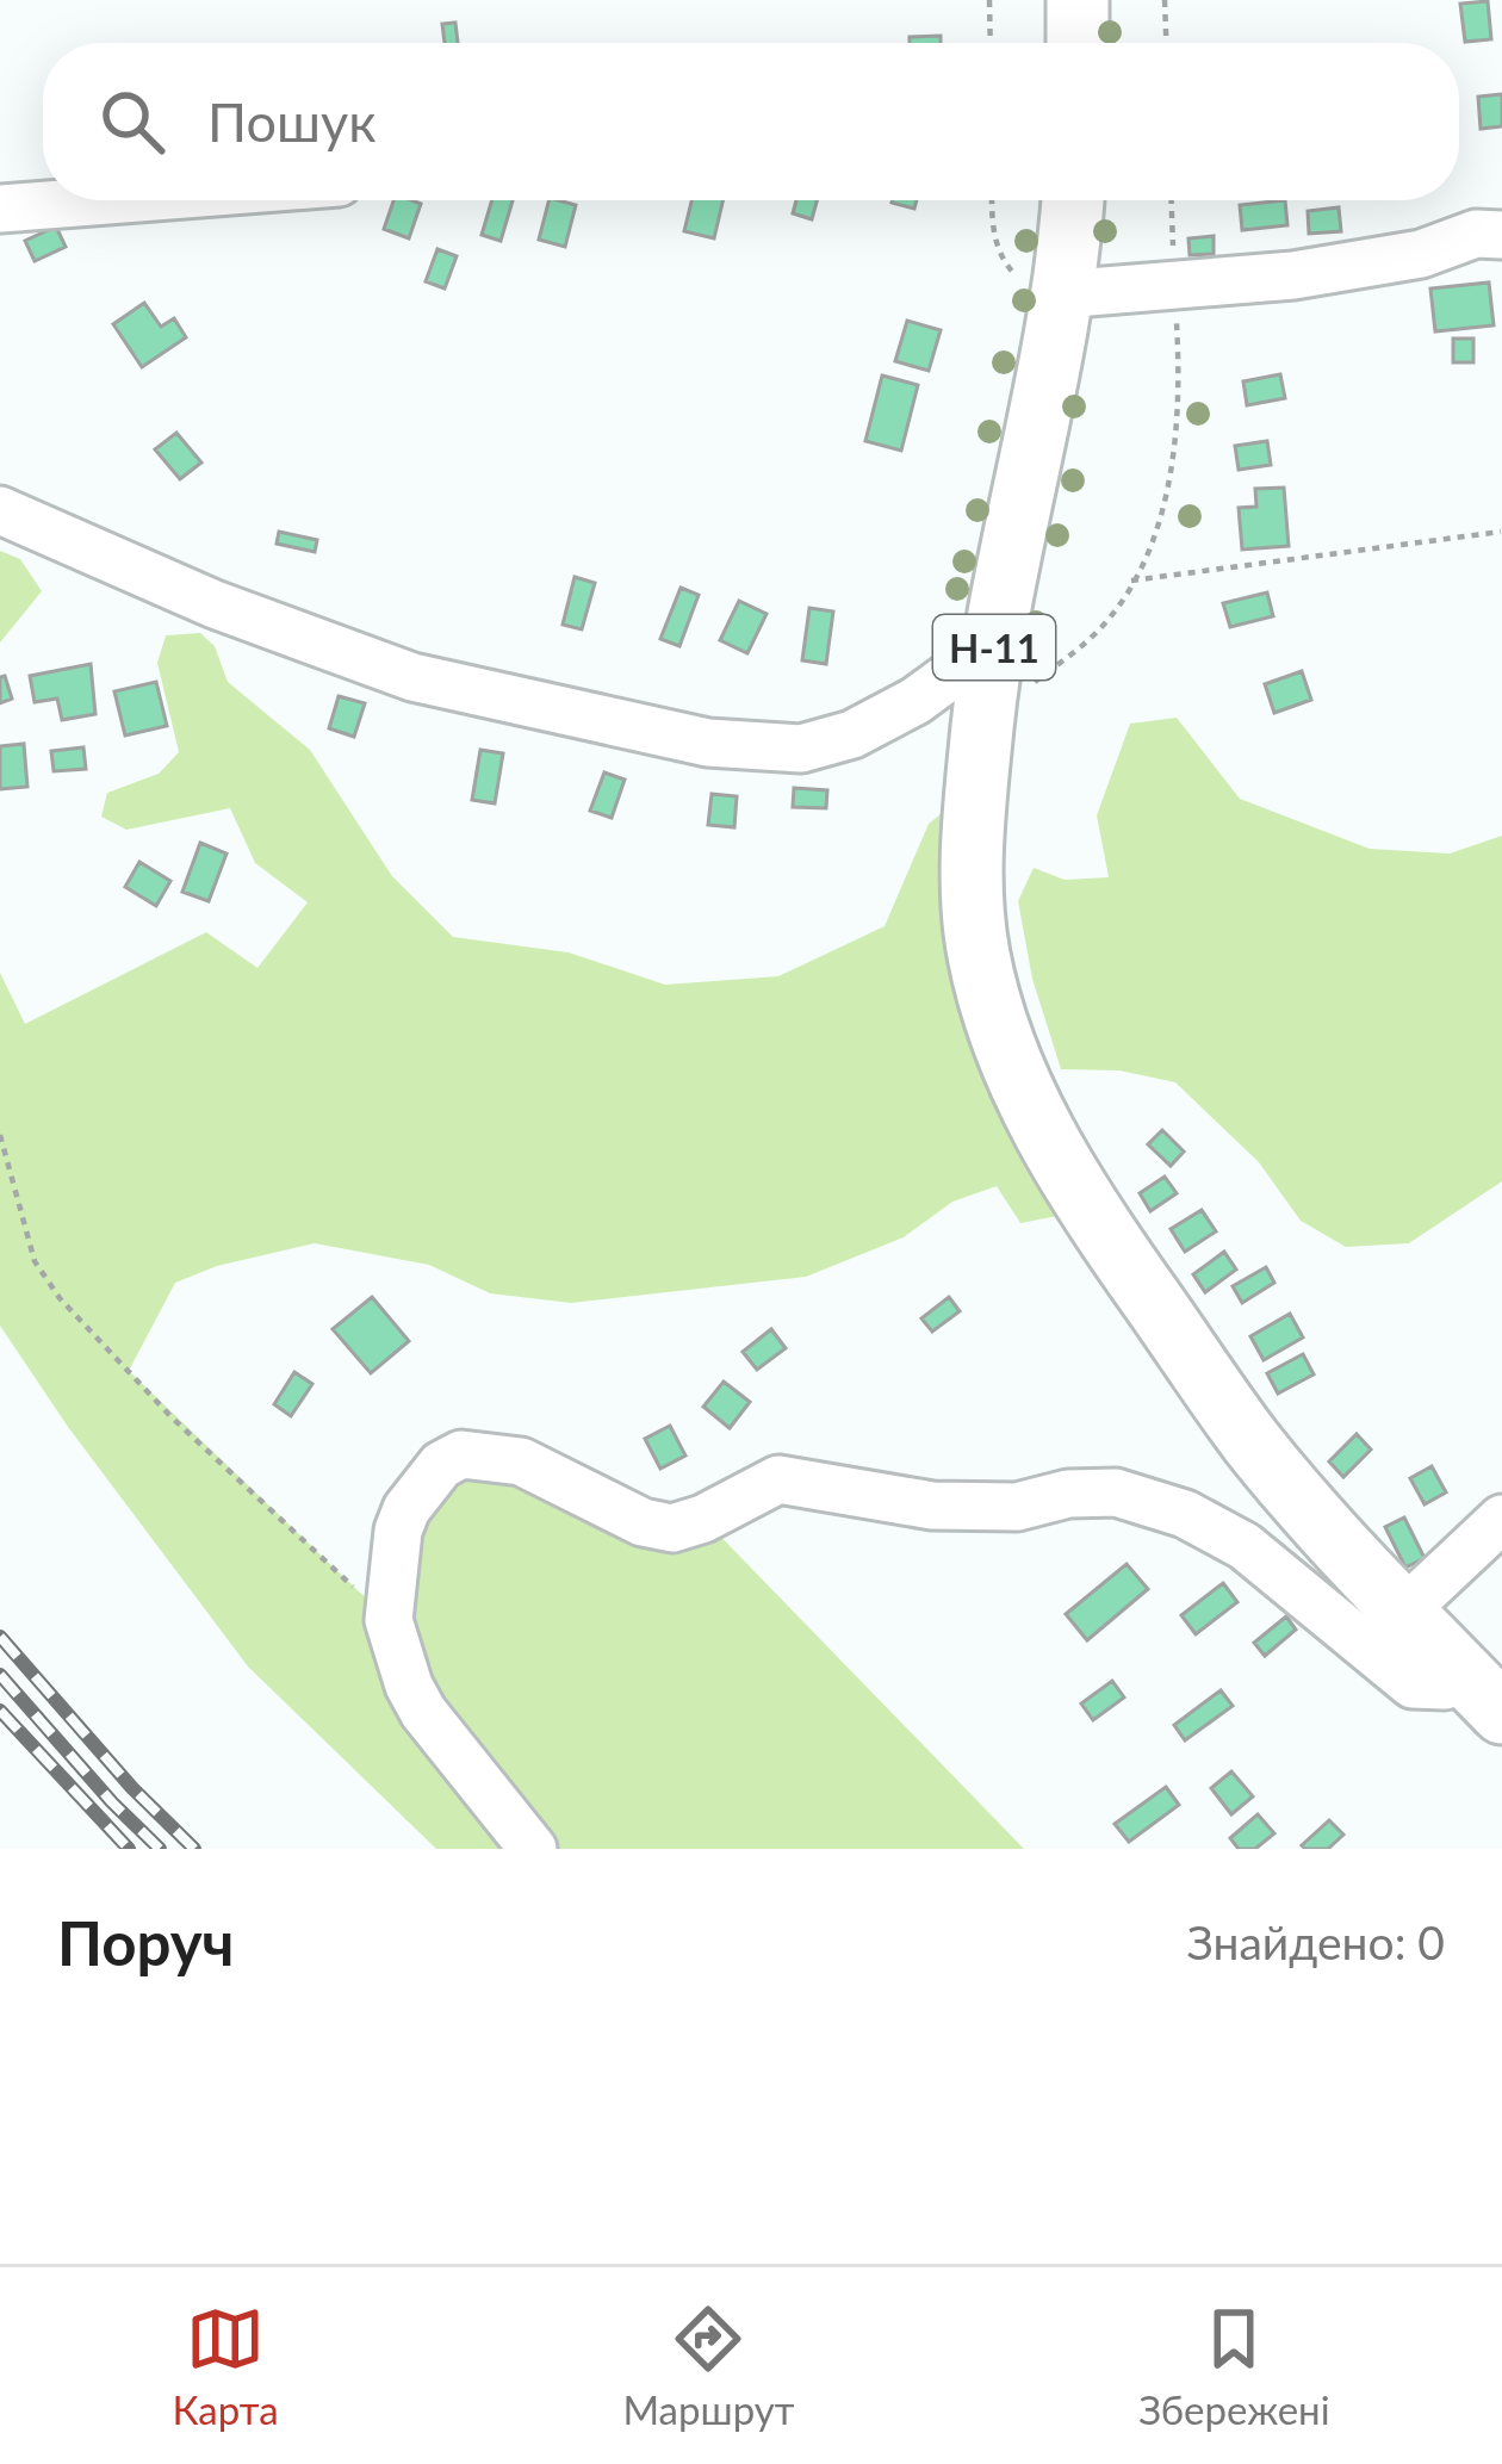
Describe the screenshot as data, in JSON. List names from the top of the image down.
{
  "streets": {
    "main road": ["Н-11"]
  },
  "page": {
    "search": "Пошук",
    "heading": ["Поруч", "Знайдено: 0"],
    "nav": ["Карта", "Маршрут", "Збережені"]
  }
}
